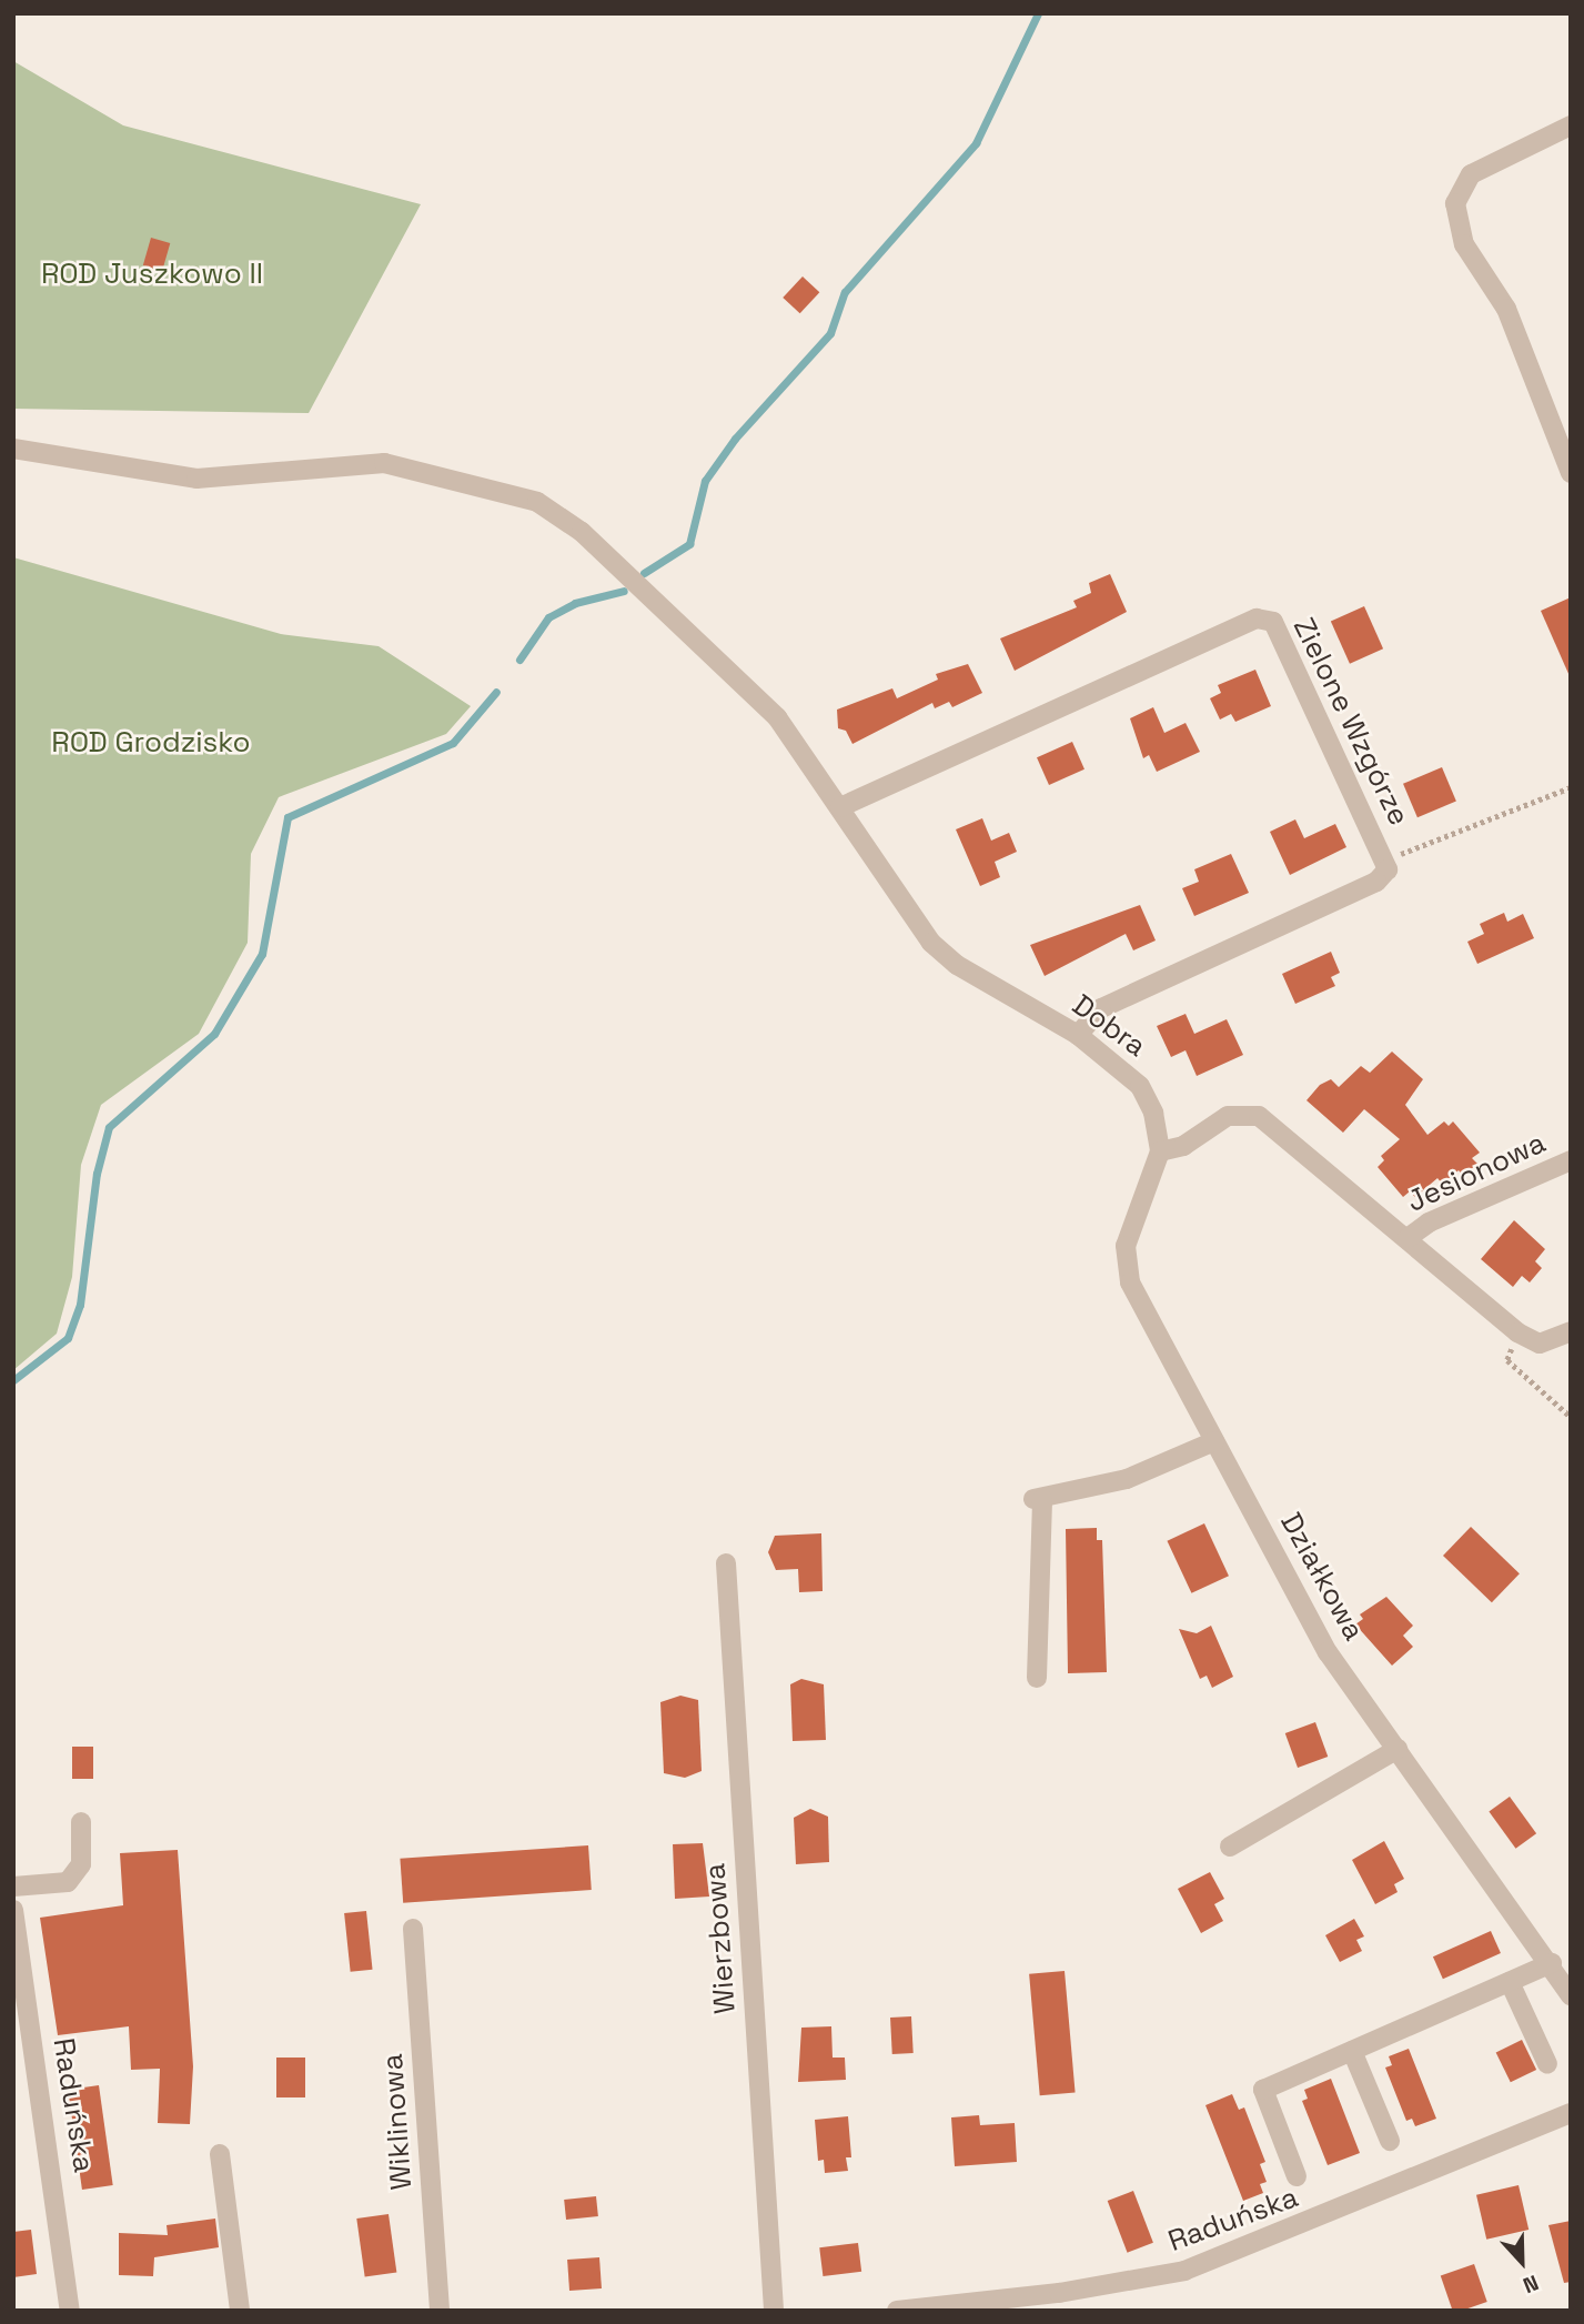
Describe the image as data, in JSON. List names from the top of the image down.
{
  "streets": {
    "street": [
      "Zielone Wzgórze",
      "Dobra",
      "Jesionowa",
      "Działkowa",
      "Wierzbowa",
      "Raduńska",
      "Wiklinowa"
    ]
  },
  "crossings": [
    ["Zielone Wzgórze", "Dobra"],
    ["Dobra", "Działkowa"]
  ],
  "parks": ["ROD Juszkowo II", "ROD Grodzisko"],
  "north": "bottom"
}
